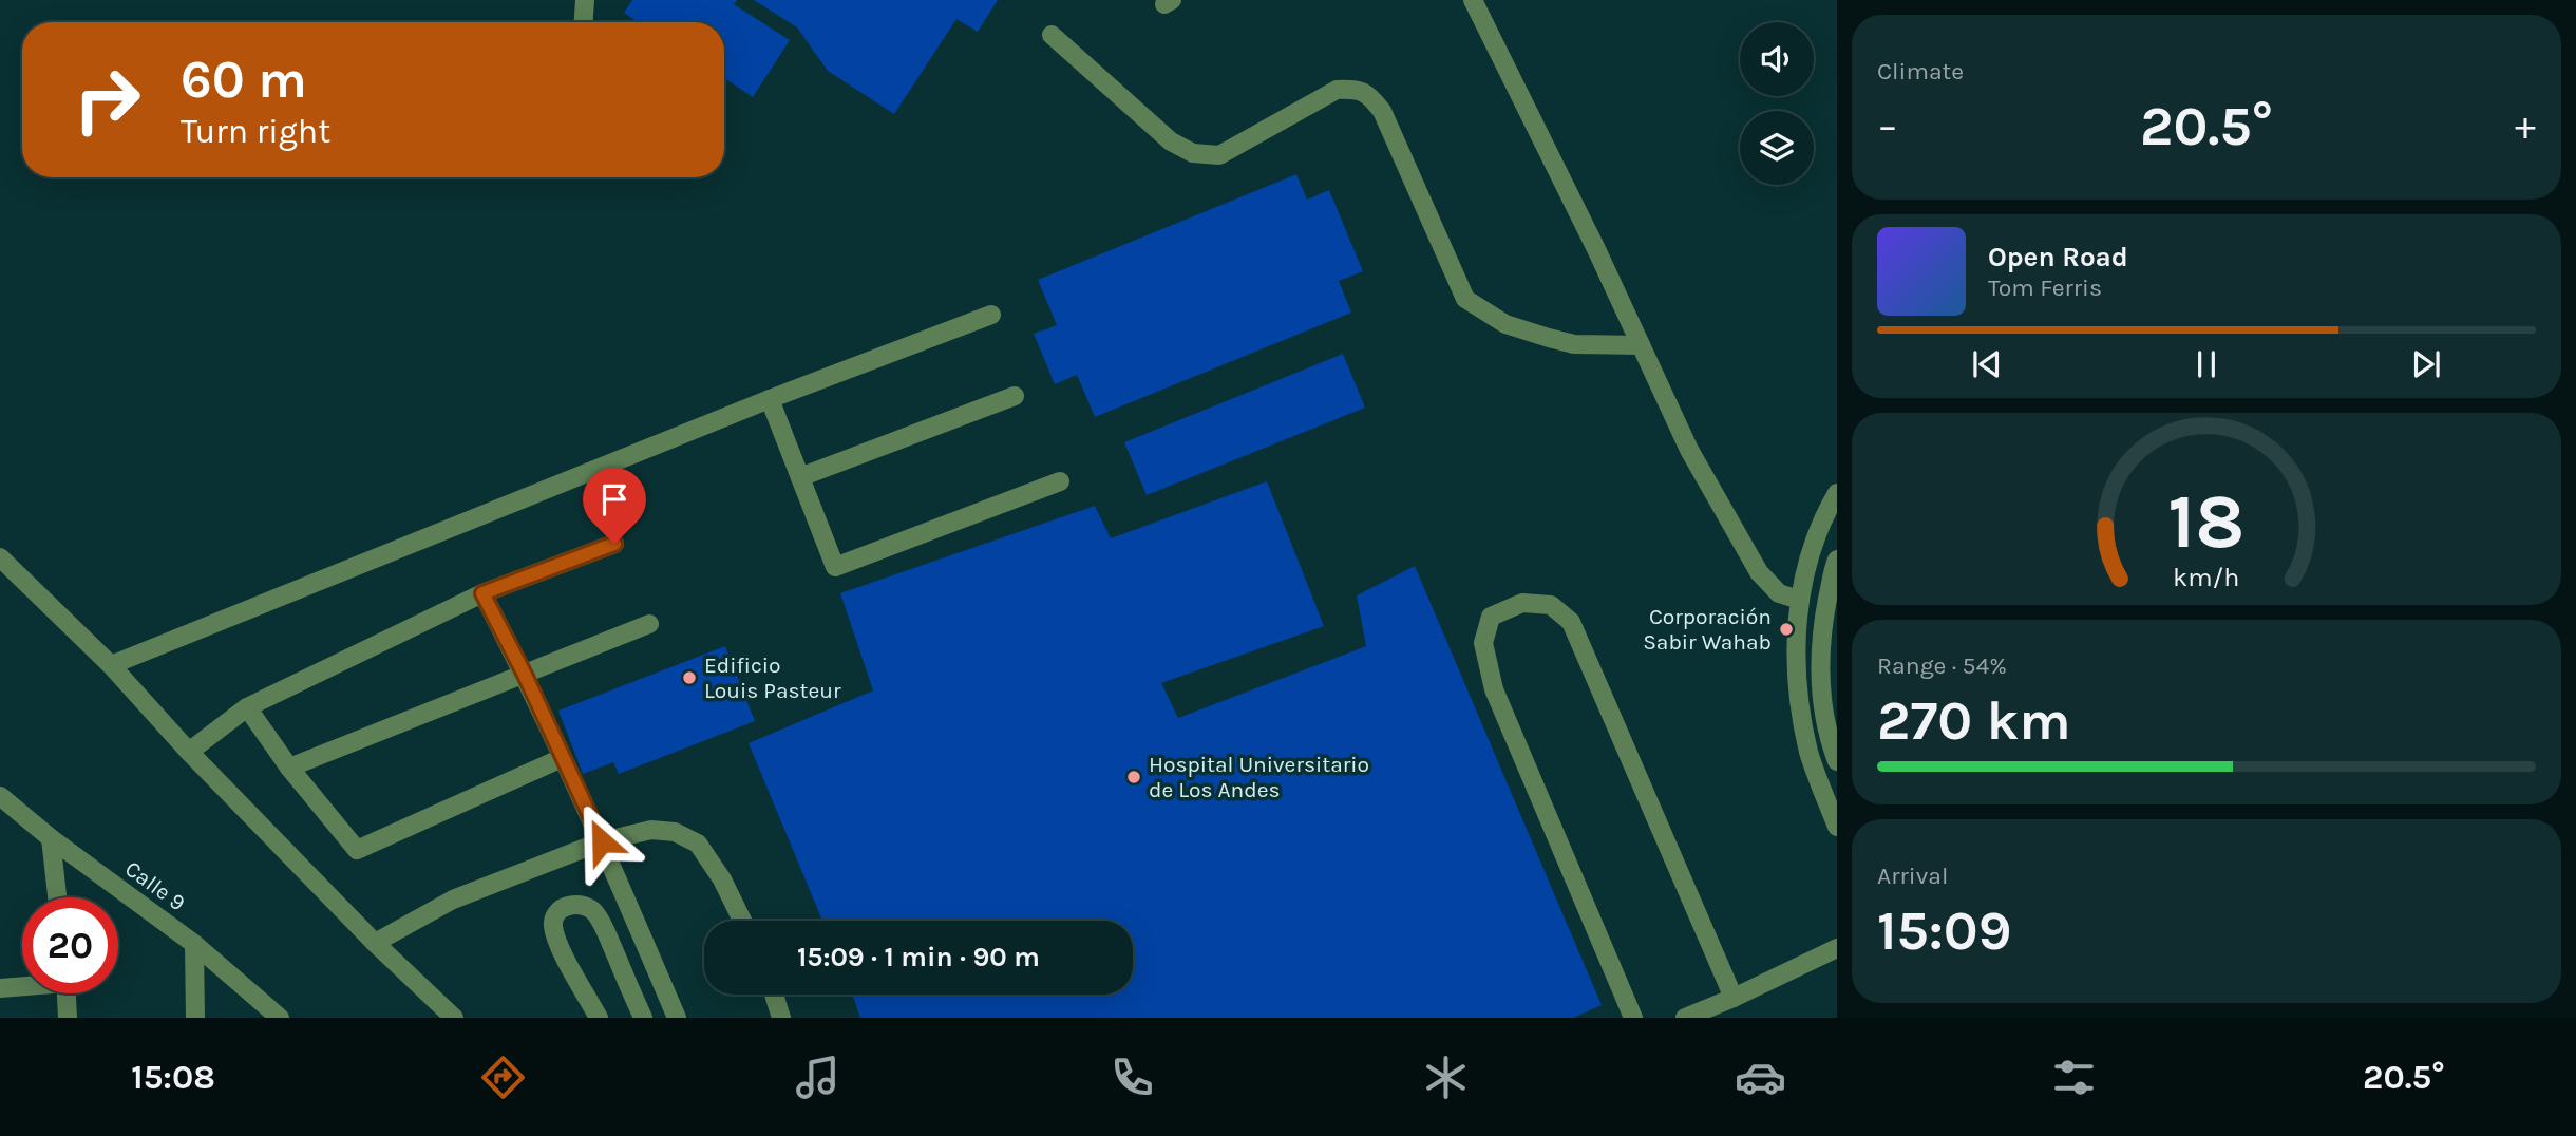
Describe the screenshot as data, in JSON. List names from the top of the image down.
{
  "streets": {
    "street": ["Calle 9"]
  },
  "places": ["Corporación Sabir Wahab", "Edificio Louis Pasteur", "Hospital Universitario de Los Andes"],
  "page": {
    "tile": [
      "Climate",
      ["Range · 54%", "270 km"],
      ["Arrival", "15:09"]
    ],
    "turn": ["60 m", "Turn right"],
    "heat": ["−", "20.5°", "+"],
    "song": ["Open Road", "Tom Ferris"],
    "limit": "20",
    "trip": "15:09 · 1 min · 90 m",
    "tabs": ["15:08", "20.5°"],
    "gauge": ["18", "km/h"]
  }
}
